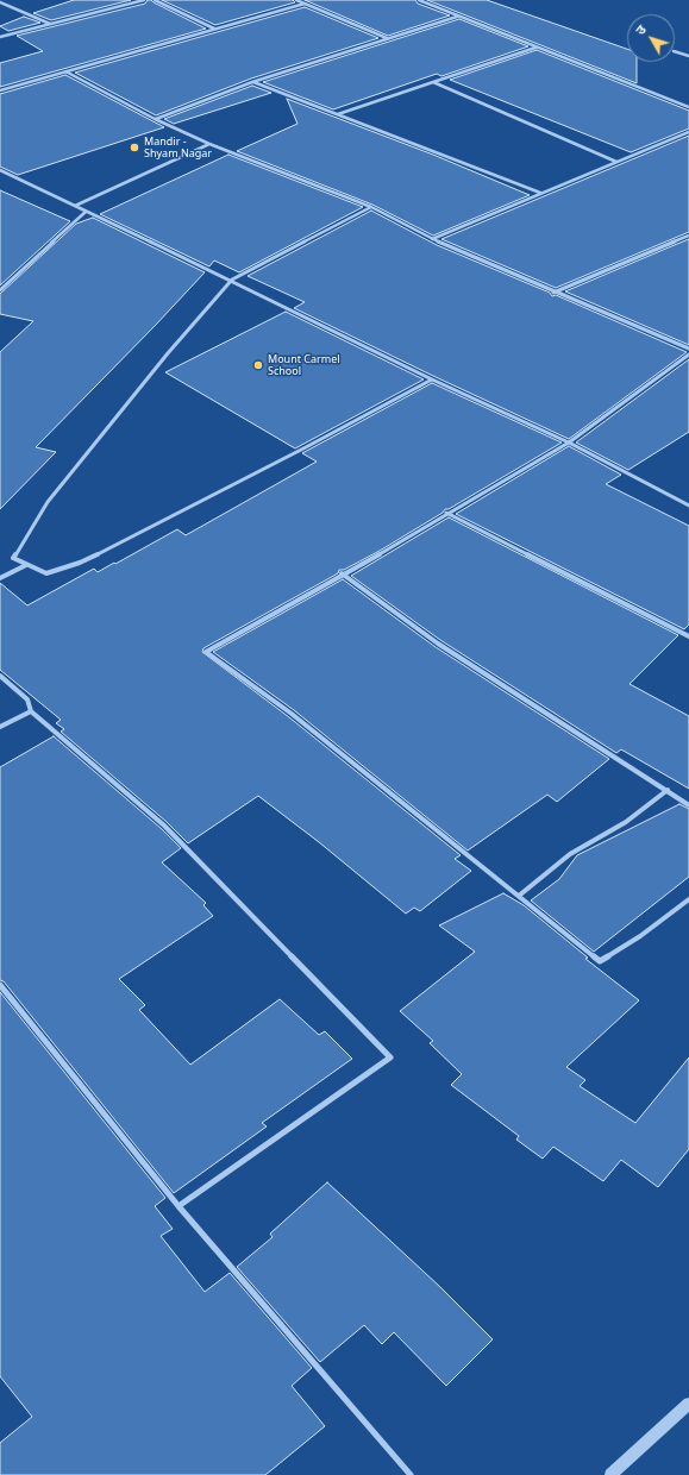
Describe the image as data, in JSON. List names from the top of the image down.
{
  "places": ["Mandir - Shyam Nagar", "Mount Carmel School"],
  "north": "top left"
}
